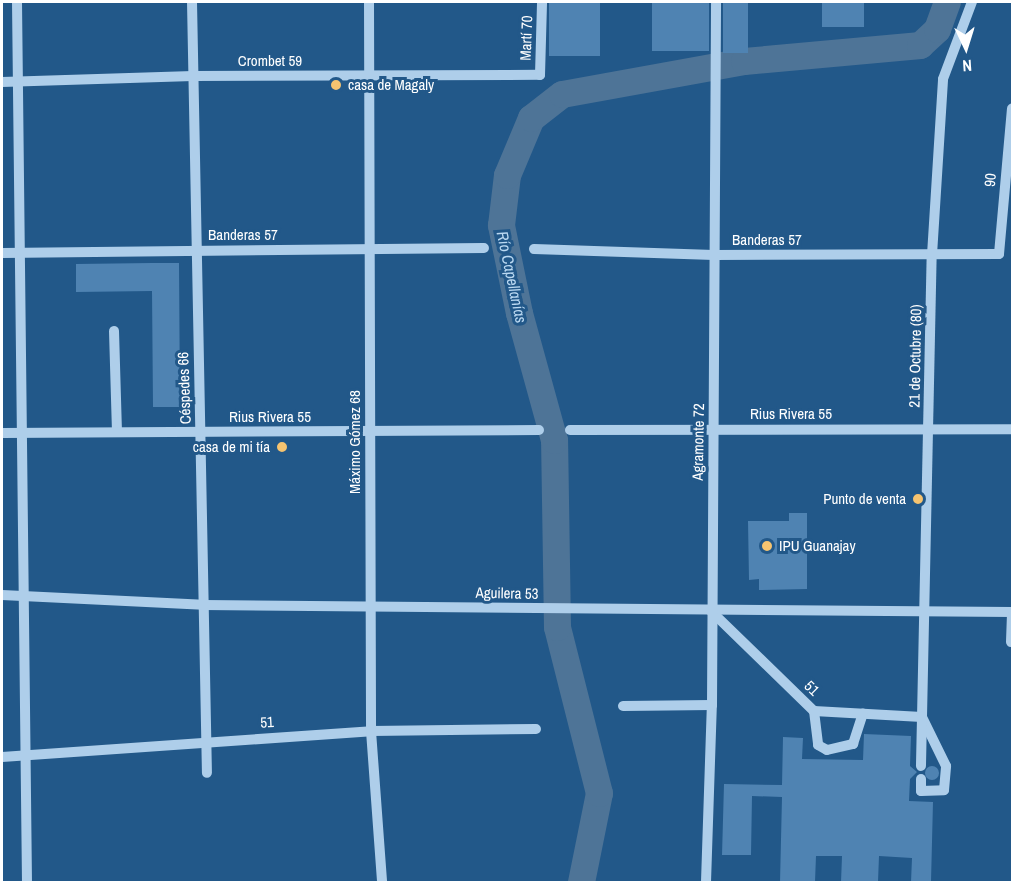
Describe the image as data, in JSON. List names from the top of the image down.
{
  "streets": {
    "street": [
      "Martí 70",
      "Crombet 59",
      "90",
      "Banderas 57",
      "21 de Octubre (80)",
      "Céspedes 66",
      "Rius Rivera 55",
      "Máximo Gómez 68",
      "Agramonte 72",
      "Aguilera 53",
      "51"
    ]
  },
  "crossings": [
    ["Martí 70", "Crombet 59"],
    ["Crombet 59", "Céspedes 66"],
    ["Crombet 59", "Máximo Gómez 68"],
    ["90", "Banderas 57"],
    ["Banderas 57", "21 de Octubre (80)"],
    ["Banderas 57", "Céspedes 66"],
    ["Banderas 57", "Máximo Gómez 68"],
    ["Banderas 57", "Agramonte 72"],
    ["21 de Octubre (80)", "Rius Rivera 55"],
    ["21 de Octubre (80)", "Aguilera 53"],
    ["21 de Octubre (80)", "51"],
    ["Céspedes 66", "Rius Rivera 55"],
    ["Céspedes 66", "Aguilera 53"],
    ["Céspedes 66", "51"],
    ["Rius Rivera 55", "Máximo Gómez 68"],
    ["Rius Rivera 55", "Agramonte 72"],
    ["Máximo Gómez 68", "Aguilera 53"],
    ["Máximo Gómez 68", "51"],
    ["Agramonte 72", "Aguilera 53"],
    ["Agramonte 72", "51"],
    ["Aguilera 53", "51"]
  ],
  "water": ["Río Capellanías"],
  "places": [
    "casa de Magaly",
    "casa de mi tía",
    "Punto de venta",
    "IPU Guanajay"
  ],
  "north": "bottom"
}
